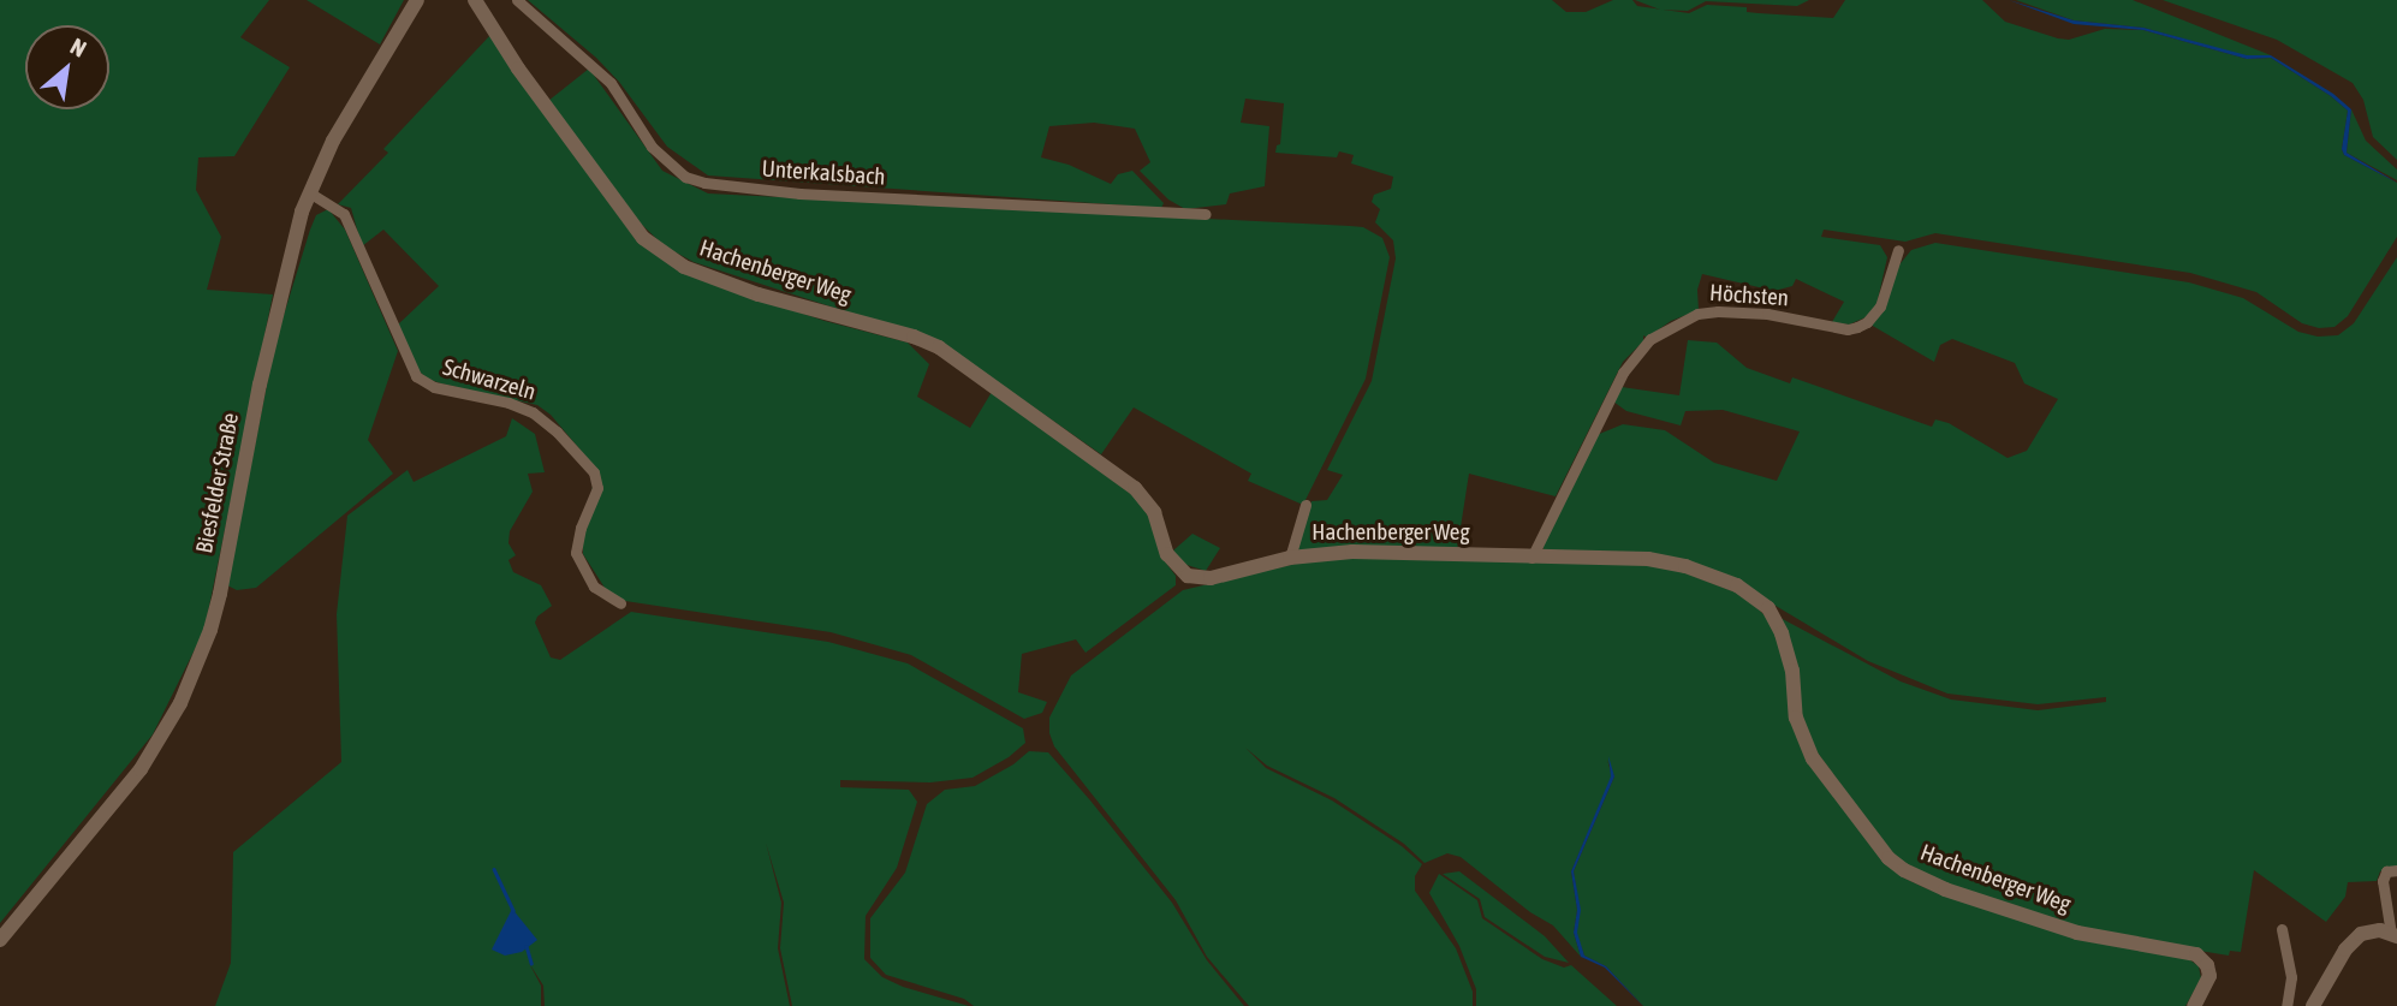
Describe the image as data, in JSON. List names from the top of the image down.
{
  "streets": {
    "street": [
      "Unterkalsbach",
      "Hachenberger Weg",
      "Höchsten",
      "Schwarzeln",
      "Biesfelder Straße"
    ]
  },
  "crossings": [
    ["Hachenberger Weg", "Höchsten"],
    ["Schwarzeln", "Biesfelder Straße"]
  ],
  "north": "top right"
}
